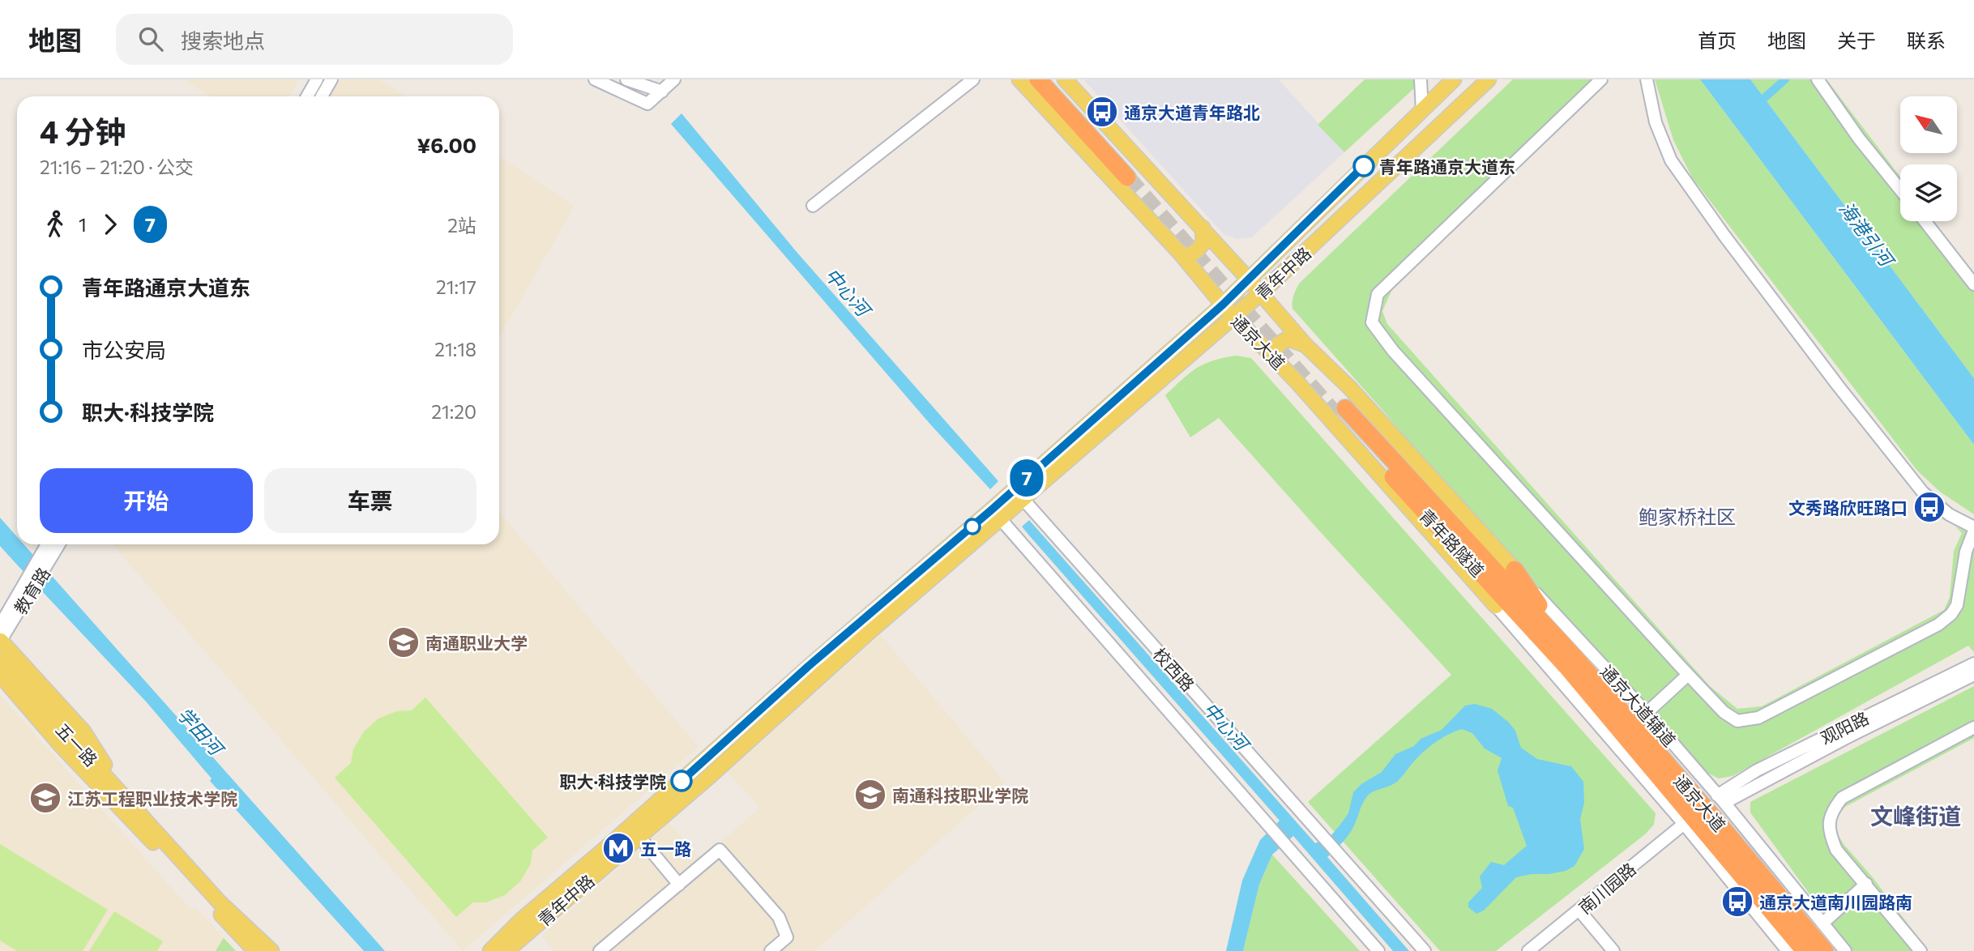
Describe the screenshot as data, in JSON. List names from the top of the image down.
{
  "streets": {
    "highway": ["通京大道", "青年路隧道"],
    "main road": ["青年中路", "五一路"],
    "street": [
      "教育路",
      "校西路",
      "通京大道辅道",
      "观阳路",
      "南川园路"
    ]
  },
  "crossings": [
    ["青年中路", "通京大道"],
    ["青年中路", "校西路"],
    ["通京大道", "青年路隧道"],
    ["通京大道", "通京大道辅道"],
    ["通京大道辅道", "观阳路"]
  ],
  "districts": ["鲍家桥社区", "文峰街道"],
  "water": ["海港引河", "中心河", "学田河"],
  "places": {
    "bus stop": ["通京大道青年路北", "文秀路欣旺路口", "通京大道南川园路南"],
    "other": ["青年路通京大道东", "职大·科技学院"],
    "school or university": ["南通职业大学", "南通科技职业学院", "江苏工程职业技术学院"],
    "metro station": ["五一路"]
  },
  "lines": ["bus line 7"],
  "north": "top left",
  "page": {
    "header": "地图",
    "search": "搜索地点",
    "nav": [
      "首页",
      "地图",
      "关于",
      "联系"
    ],
    "on_map": "7",
    "heading": ["4 分钟", "21:16 – 21:20 · 公交", "¥6.00"],
    "legs": ["1", "7", "2站"],
    "list": [
      {
        "name": "青年路通京大道东",
        "value": "21:17"
      },
      {
        "name": "市公安局",
        "value": "21:18"
      },
      {
        "name": "职大·科技学院",
        "value": "21:20"
      }
    ],
    "buttons": ["开始", "车票"]
  }
}
